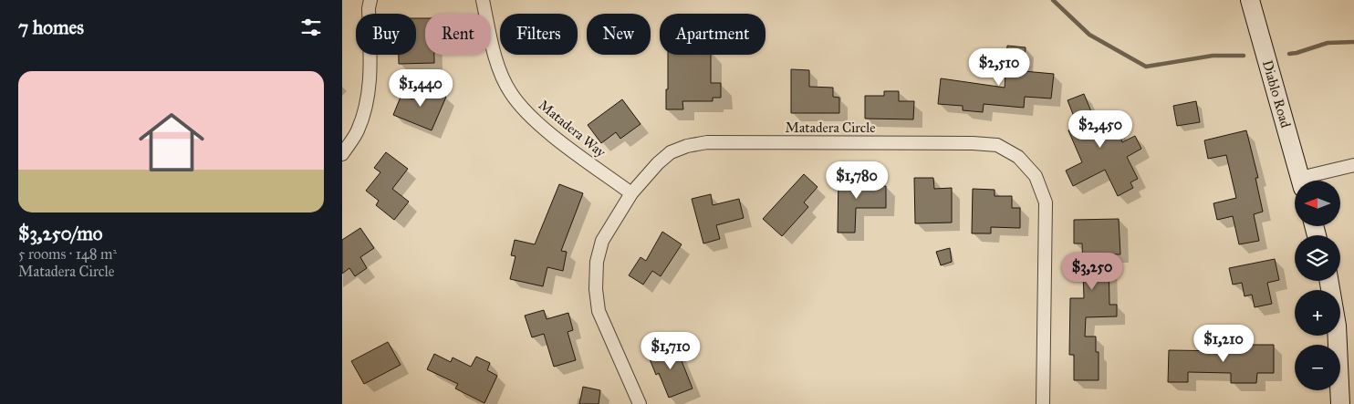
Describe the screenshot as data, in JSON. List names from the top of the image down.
{
  "streets": {
    "street": ["Diablo Road", "Matadera Circle", "Matadera Way"]
  },
  "crossings": [
    ["Matadera Circle", "Matadera Way"]
  ],
  "north": "left",
  "page": {
    "heading": "7 homes",
    "chip": [
      "Buy",
      "Rent",
      "Filters",
      "New",
      "Apartment"
    ],
    "price": [
      "$2,510",
      "$1,440",
      "$2,450",
      "$1,780",
      "$3,250",
      "$1,210",
      "$1,710"
    ],
    "list": [
      {
        "name": "$3,250/mo",
        "note": "5 rooms · 148 m² · Matadera Circle"
      }
    ],
    "map_buttons": ["+", "−"]
  }
}
